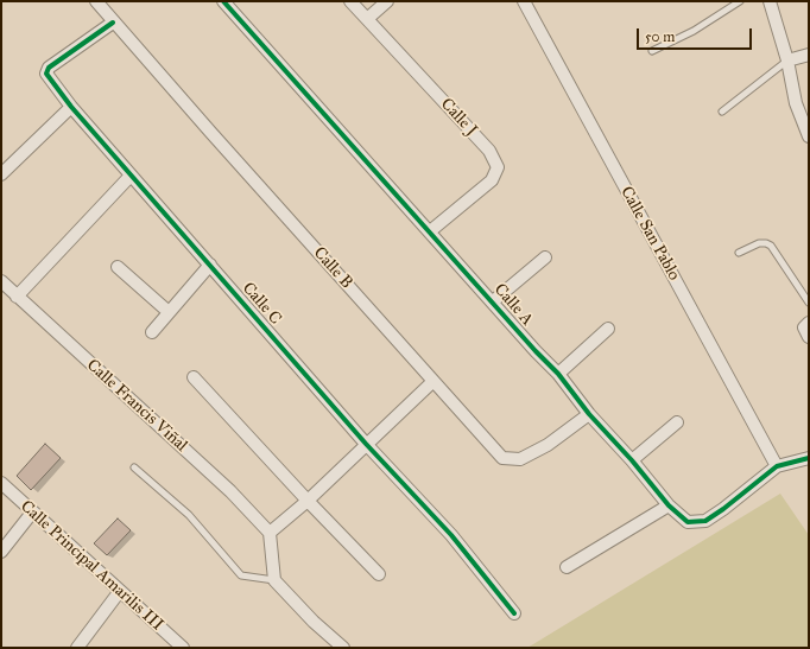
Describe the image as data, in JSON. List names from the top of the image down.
{
  "streets": {
    "street": [
      "Calle J",
      "Calle San Pablo",
      "Calle B",
      "Calle C",
      "Calle A",
      "Calle Francis Viñal",
      "Calle Principal Amarilis III"
    ]
  },
  "crossings": [
    ["Calle J", "Calle A"],
    ["Calle San Pablo", "Calle A"],
    ["Calle B", "Calle C"],
    ["Calle B", "Calle A"]
  ],
  "scale_bar": "50 m"
}
